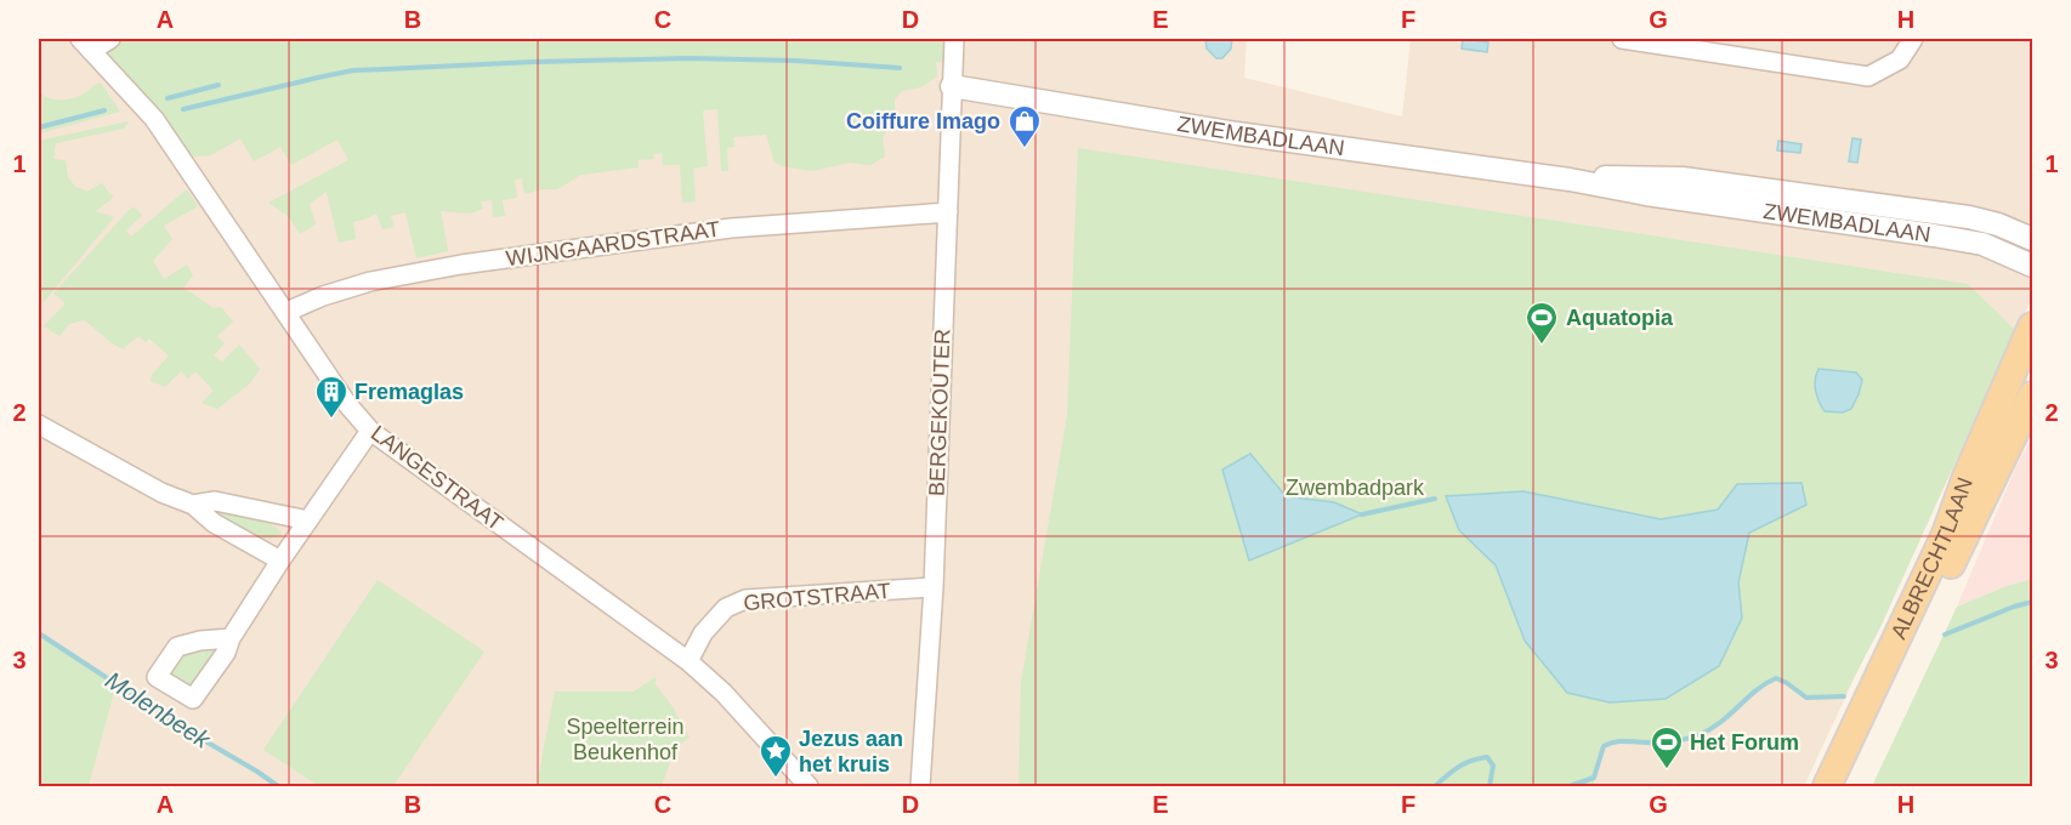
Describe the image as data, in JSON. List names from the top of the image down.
{
  "streets": {
    "main road": ["ALBRECHTLAAN"],
    "street": [
      "ZWEMBADLAAN",
      "WIJNGAARDSTRAAT",
      "BERGEKOUTER",
      "LANGESTRAAT",
      "GROTSTRAAT"
    ]
  },
  "crossings": [
    ["ZWEMBADLAAN", "BERGEKOUTER"],
    ["WIJNGAARDSTRAAT", "BERGEKOUTER"],
    ["WIJNGAARDSTRAAT", "LANGESTRAAT"],
    ["BERGEKOUTER", "GROTSTRAAT"],
    ["LANGESTRAAT", "GROTSTRAAT"]
  ],
  "water": ["Molenbeek"],
  "parks": ["Zwembadpark", "Speelterrein Beukenhof"],
  "places": {
    "shop": ["Coiffure Imago"],
    "sports": ["Aquatopia", "Het Forum"],
    "building": ["Fremaglas"],
    "place": ["Jezus aan het kruis"]
  },
  "grid": {
    "columns": [
      "A",
      "B",
      "C",
      "D",
      "E",
      "F",
      "G",
      "H"
    ],
    "rows": ["1", "2", "3"]
  }
}
